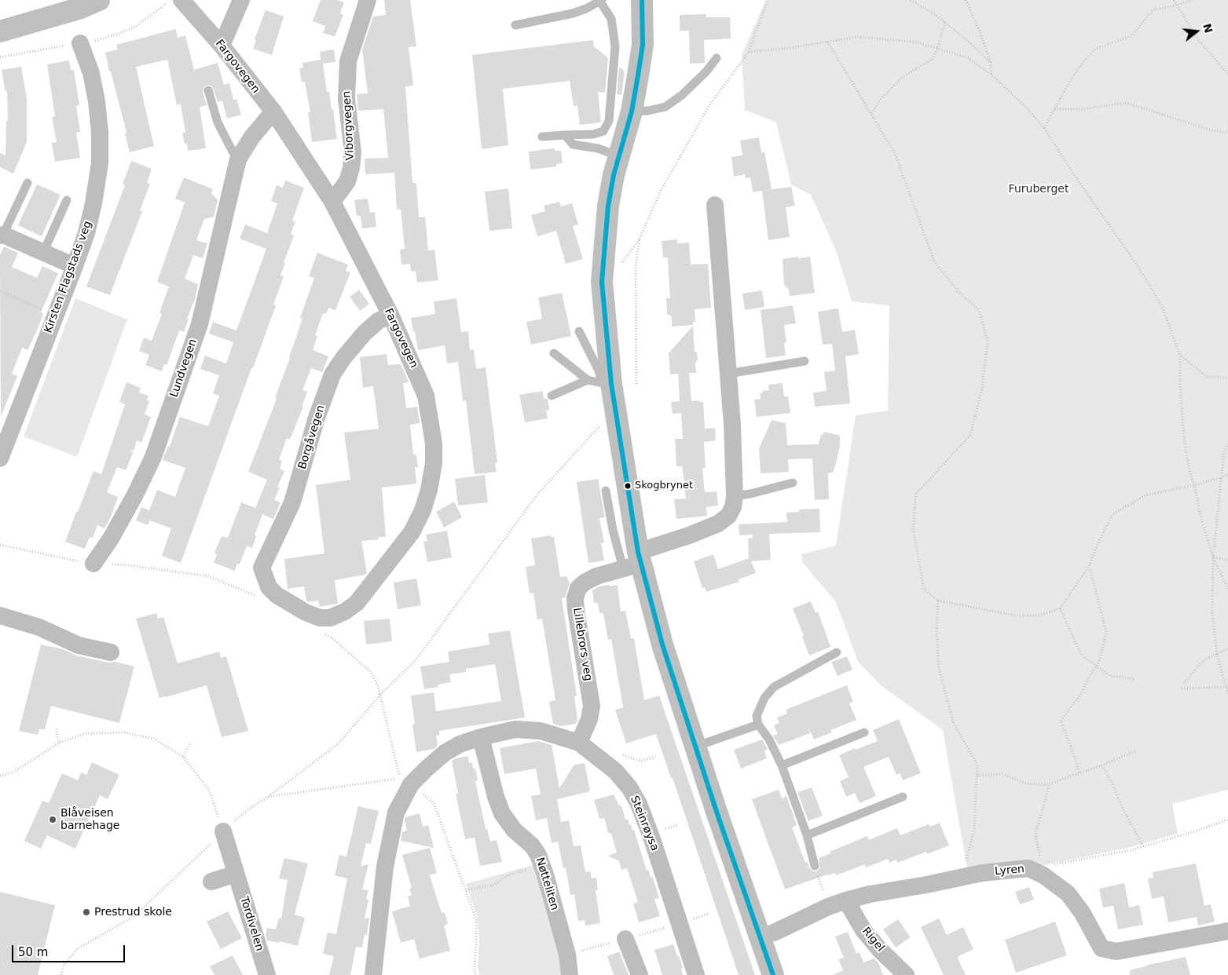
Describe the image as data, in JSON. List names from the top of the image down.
{
  "streets": {
    "street": [
      "Fargovegen",
      "Viborgvegen",
      "Kirsten Flagstads veg",
      "Lundvegen",
      "Borgåvegen",
      "Lillebrors veg",
      "Steinrøysa",
      "Lyren",
      "Nøtteliten",
      "Tordivelen",
      "Rigel"
    ]
  },
  "crossings": [
    ["Fargovegen", "Viborgvegen"],
    ["Fargovegen", "Lundvegen"],
    ["Fargovegen", "Borgåvegen"],
    ["Lillebrors veg", "Steinrøysa"],
    ["Steinrøysa", "Nøtteliten"],
    ["Lyren", "Rigel"]
  ],
  "parks": ["Furuberget"],
  "places": ["Skogbrynet", "Blåveisen barnehage", "Prestrud skole"],
  "scale_bar": "50 m",
  "north": "right"
}
